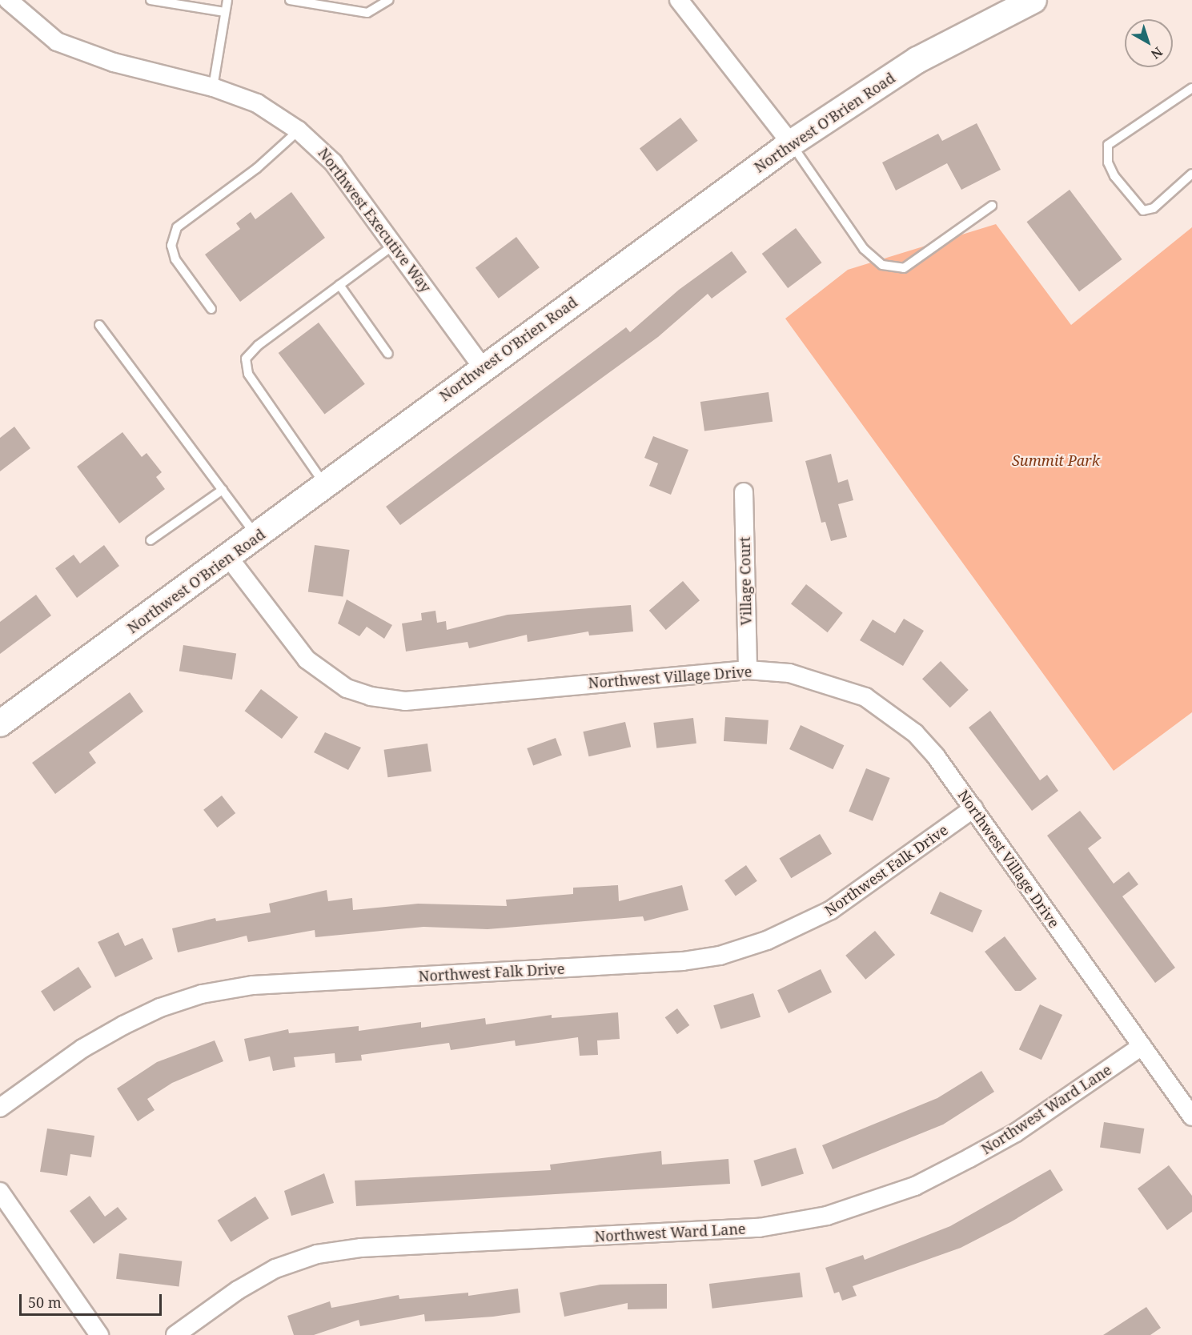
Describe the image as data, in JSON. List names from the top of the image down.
{
  "streets": {
    "street": [
      "Northwest O'Brien Road",
      "Northwest Executive Way",
      "Village Court",
      "Northwest Village Drive",
      "Northwest Falk Drive",
      "Northwest Ward Lane"
    ]
  },
  "crossings": [
    ["Northwest O'Brien Road", "Northwest Executive Way"],
    ["Northwest O'Brien Road", "Northwest Village Drive"],
    ["Village Court", "Northwest Village Drive"],
    ["Northwest Village Drive", "Northwest Falk Drive"],
    ["Northwest Village Drive", "Northwest Ward Lane"]
  ],
  "parks": ["Summit Park"],
  "scale_bar": "50 m",
  "north": "bottom right"
}
